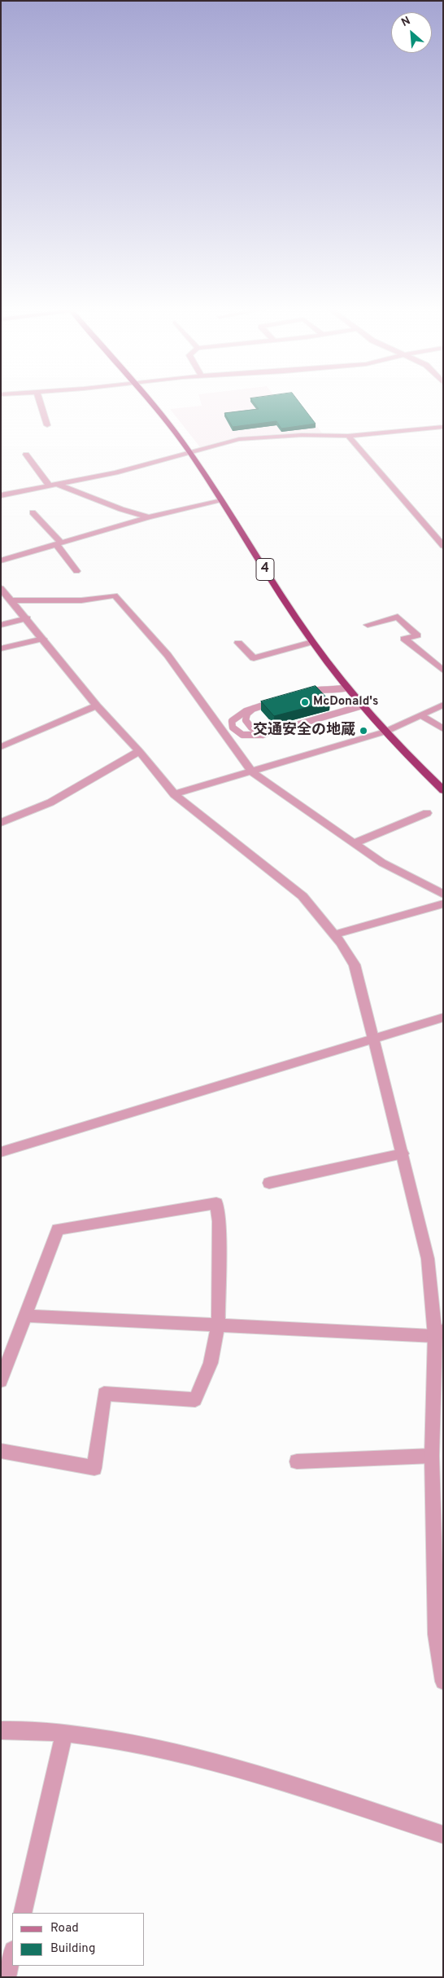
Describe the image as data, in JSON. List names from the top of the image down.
{
  "streets": {
    "highway": ["4"]
  },
  "places": ["McDonald's", "交通安全の地蔵"],
  "legend": ["Road", "Building"],
  "north": "top left"
}
